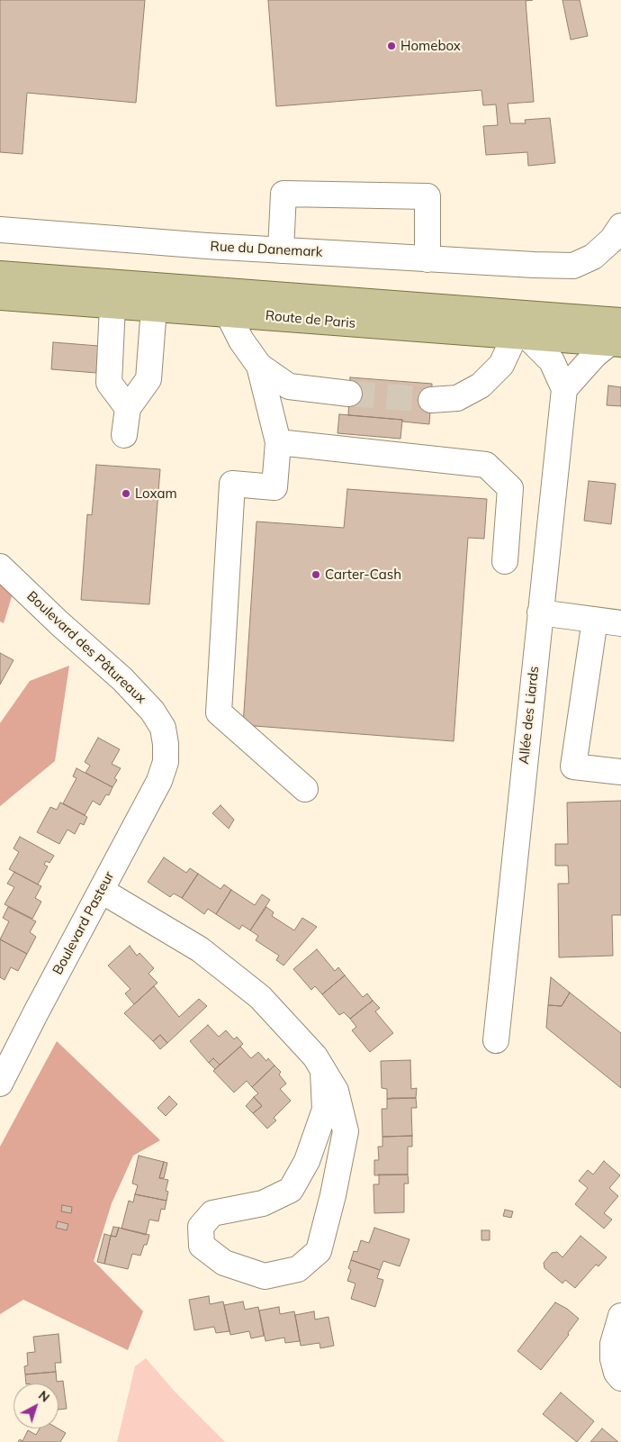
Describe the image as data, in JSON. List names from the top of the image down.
{
  "streets": {
    "main road": ["Route de Paris"],
    "street": [
      "Rue du Danemark",
      "Boulevard des Pâtureaux",
      "Allée des Liards",
      "Boulevard Pasteur"
    ]
  },
  "crossings": [
    ["Boulevard des Pâtureaux", "Boulevard Pasteur"]
  ],
  "places": ["Homebox", "Loxam", "Carter-Cash"],
  "north": "top right"
}
